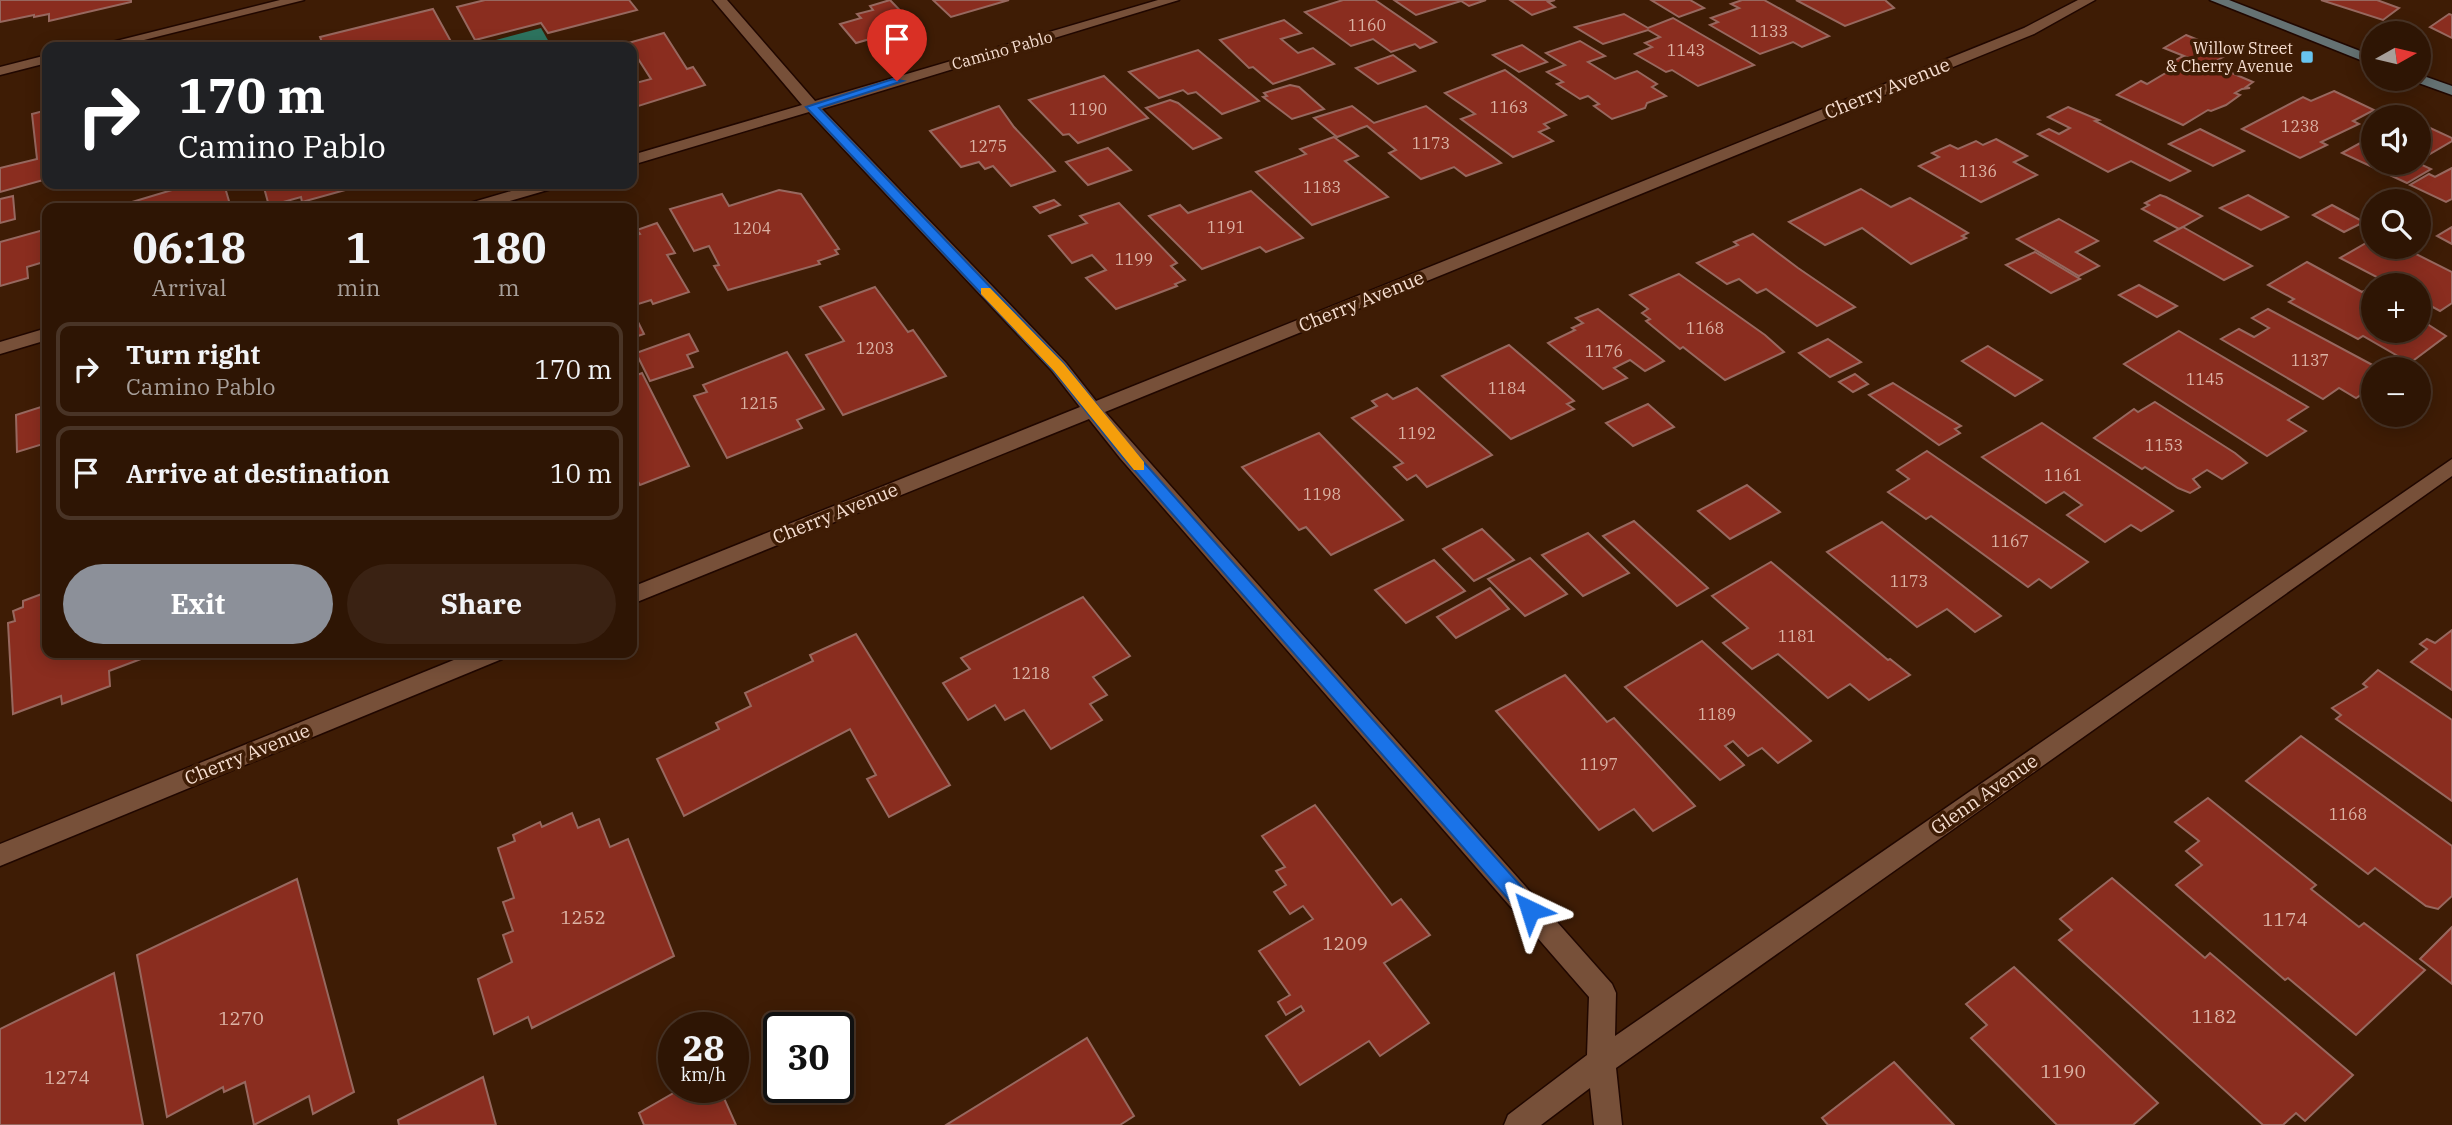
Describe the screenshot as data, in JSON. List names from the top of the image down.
{
  "streets": {
    "street": ["Camino Pablo", "Cherry Avenue", "Glenn Avenue"]
  },
  "places": {
    "transit": ["Willow Street & Cherry Avenue"]
  },
  "house_numbers": [
    "1160",
    "1133",
    "1143",
    "1163",
    "1190",
    "1238",
    "1173",
    "1275",
    "1136",
    "1183",
    "1191",
    "1204",
    "1199",
    "1168",
    "1203",
    "1176",
    "1137",
    "1145",
    "1184",
    "1215",
    "1192",
    "1153",
    "1161",
    "1198",
    "1167",
    "1173",
    "1181",
    "1218",
    "1189",
    "1197",
    "1168",
    "1252",
    "1174",
    "1209",
    "1182",
    "1270",
    "1190",
    "1274"
  ],
  "north": "right",
  "page": {
    "map_buttons": ["+", "−"],
    "turn": ["170 m", "Camino Pablo"],
    "eta": [
      "06:18",
      "Arrival",
      "1",
      "min",
      "180",
      "m"
    ],
    "list": [
      {
        "name": "Turn right",
        "note": "Camino Pablo",
        "value": "170 m"
      },
      {
        "name": "Arrive at destination",
        "value": "10 m"
      }
    ],
    "buttons": ["Exit", "Share"],
    "speed": "28 km/h",
    "limit": "30"
  }
}
